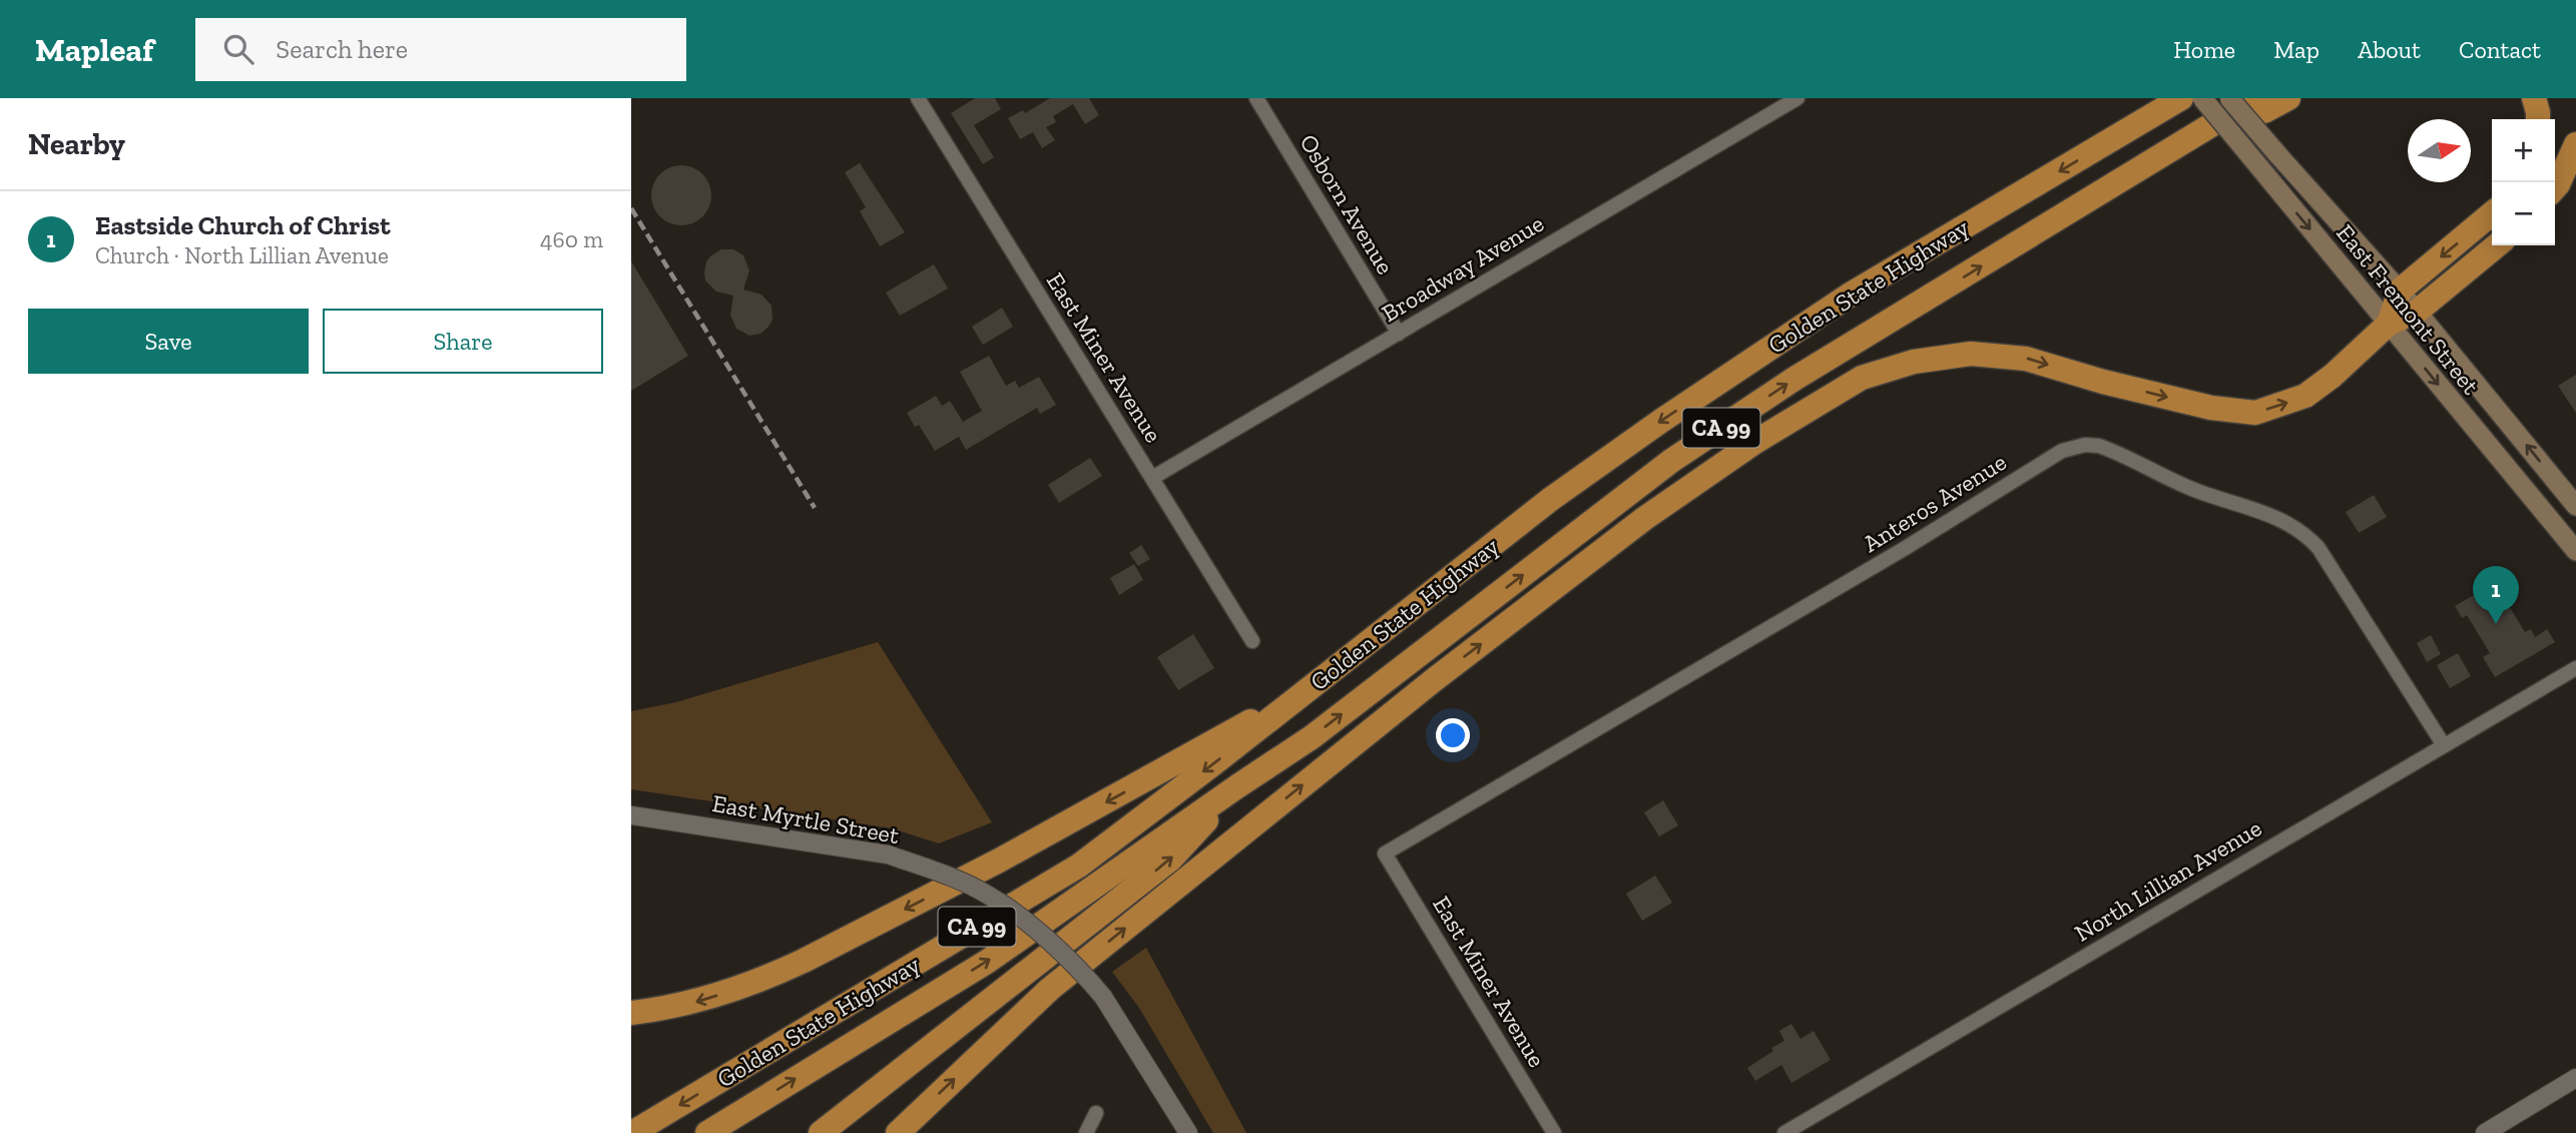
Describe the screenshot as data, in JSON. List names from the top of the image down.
{
  "streets": {
    "highway": ["Golden State Highway", "CA 99"],
    "main road": ["East Fremont Street"],
    "street": [
      "Osborn Avenue",
      "Broadway Avenue",
      "East Miner Avenue",
      "Anteros Avenue",
      "East Myrtle Street",
      "North Lillian Avenue"
    ]
  },
  "crossings": [
    ["Osborn Avenue", "Broadway Avenue"],
    ["Broadway Avenue", "East Miner Avenue"],
    ["Golden State Highway", "East Fremont Street"],
    ["East Miner Avenue", "Anteros Avenue"],
    ["Anteros Avenue", "North Lillian Avenue"]
  ],
  "north": "right",
  "page": {
    "header": "Mapleaf",
    "search": "Search here",
    "nav": [
      "Home",
      "Map",
      "About",
      "Contact"
    ],
    "heading": "Nearby",
    "map_buttons": ["+", "−"],
    "list": [
      {
        "mark": "1",
        "name": "Eastside Church of Christ",
        "note": "Church · North Lillian Avenue",
        "value": "460 m"
      }
    ],
    "buttons": ["Save", "Share"],
    "pins": "1"
  }
}
